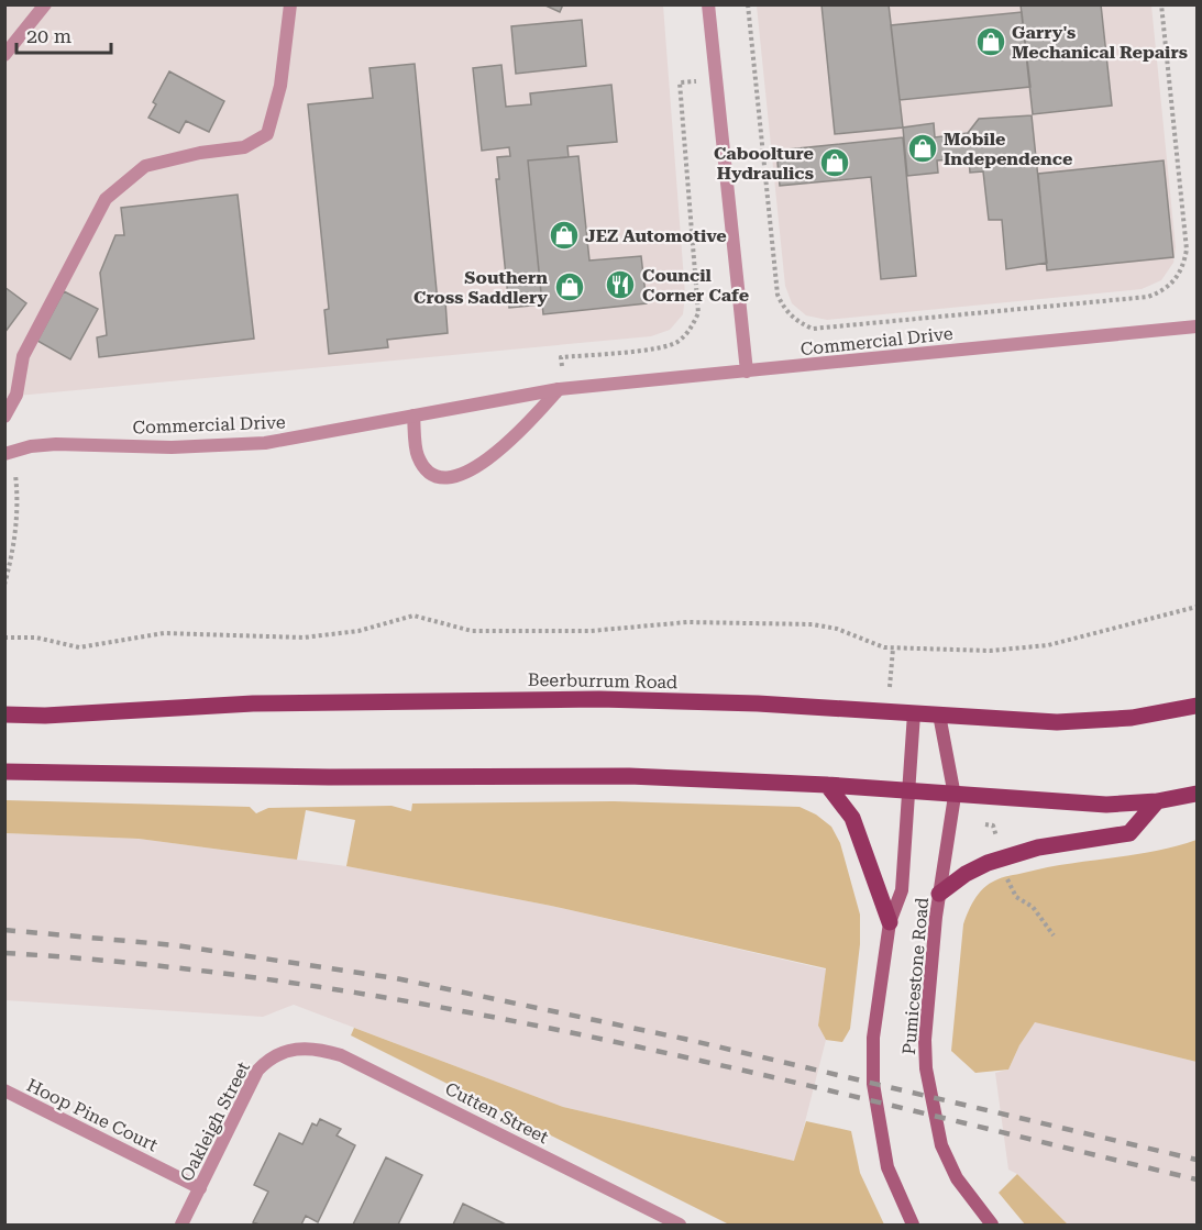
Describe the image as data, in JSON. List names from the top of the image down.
{
  "streets": {
    "main road": ["Beerburrum Road", "Pumicestone Road"],
    "street": [
      "Commercial Drive",
      "Cutten Street",
      "Hoop Pine Court",
      "Oakleigh Street"
    ]
  },
  "crossings": [
    ["Beerburrum Road", "Pumicestone Road"],
    ["Cutten Street", "Oakleigh Street"],
    ["Hoop Pine Court", "Oakleigh Street"]
  ],
  "places": {
    "shop": [
      "Garry's Mechanical Repairs",
      "Mobile Independence",
      "Caboolture Hydraulics",
      "JEZ Automotive",
      "Southern Cross Saddlery"
    ],
    "restaurant": ["Council Corner Cafe"]
  },
  "scale_bar": "20 m"
}
